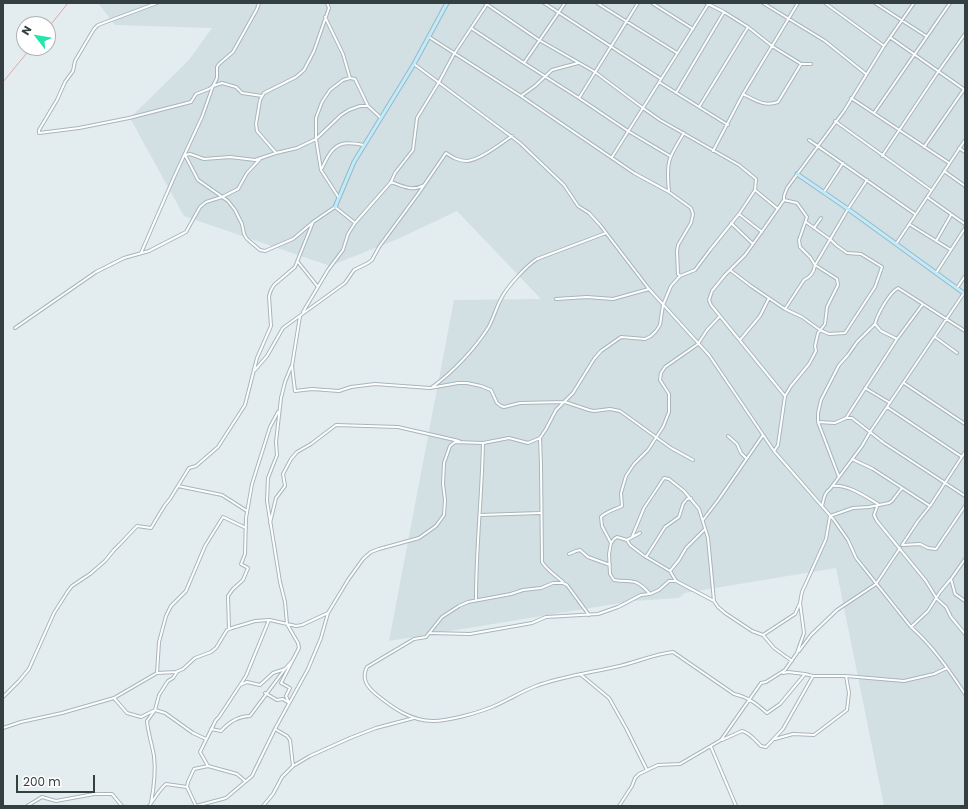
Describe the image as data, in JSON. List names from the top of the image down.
{
  "scale_bar": "200 m",
  "north": "top left"
}
